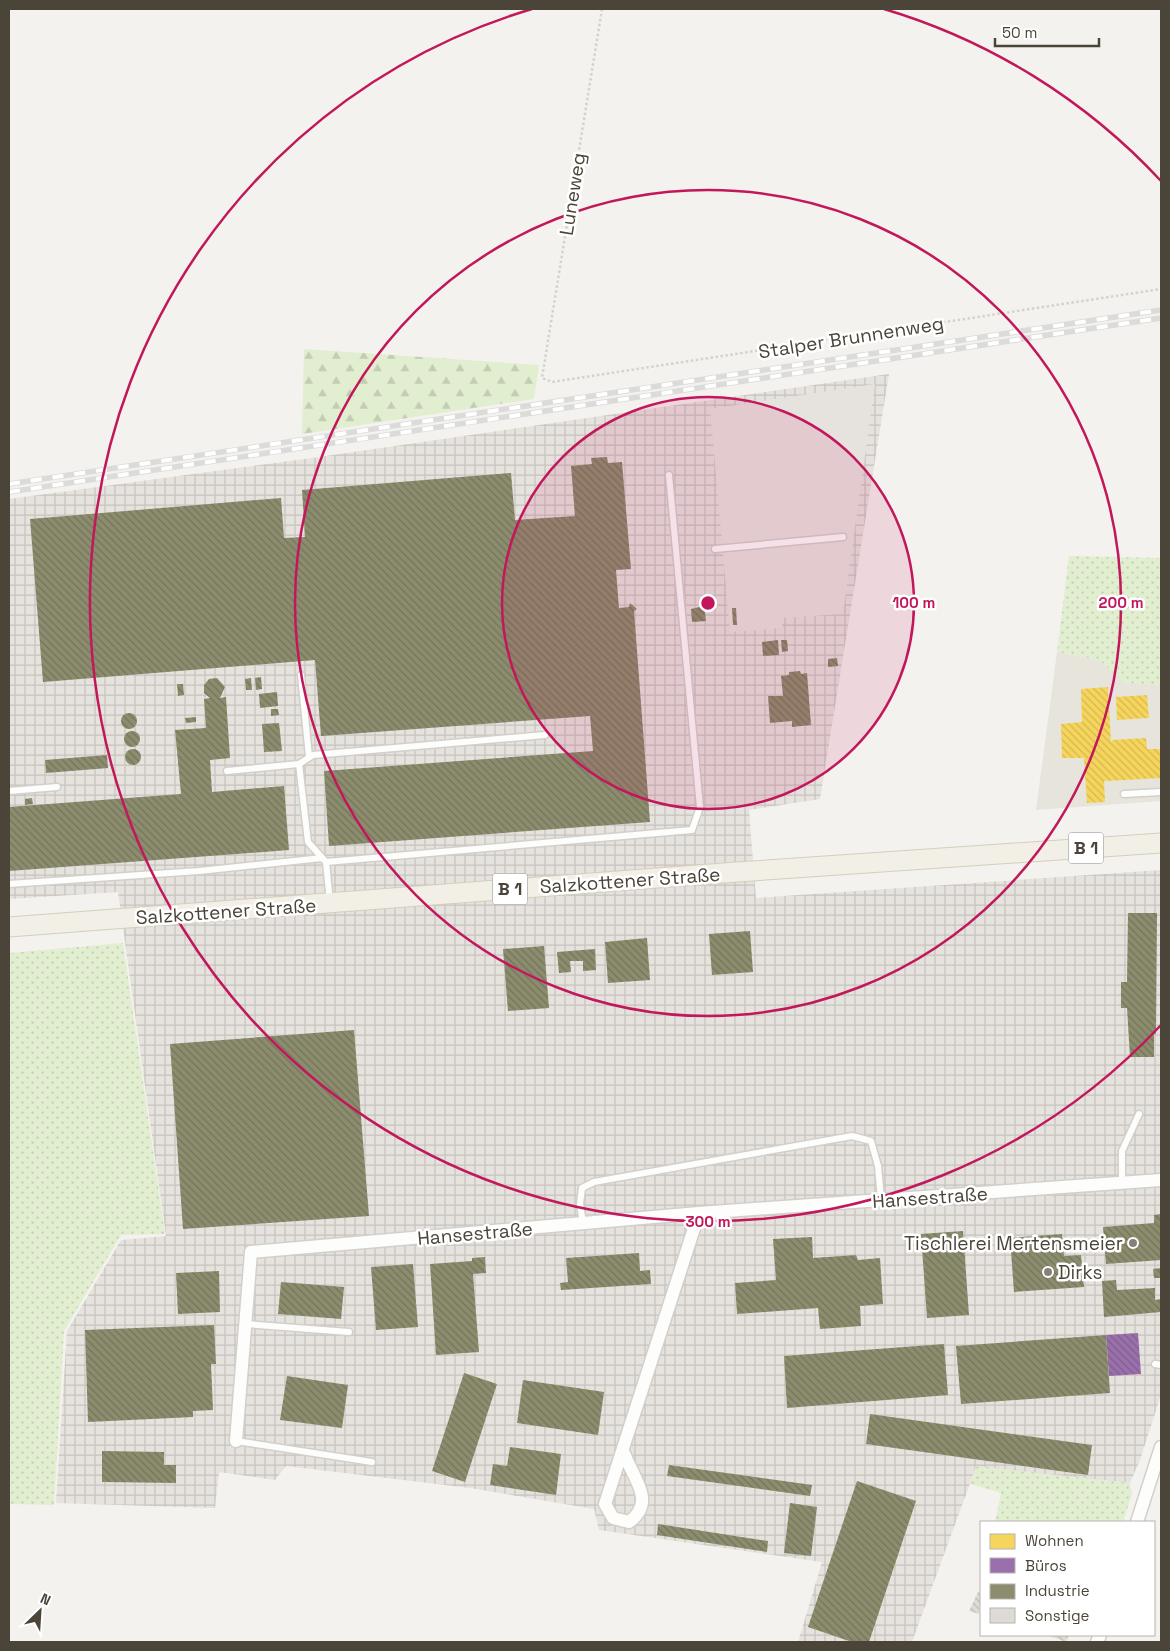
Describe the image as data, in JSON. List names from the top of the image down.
{
  "streets": {
    "main road": ["B 1", "Salzkottener Straße"],
    "street": ["Hansestraße"],
    "path": ["Luneweg", "Stalper Brunnenweg"]
  },
  "crossings": [
    ["Luneweg", "Stalper Brunnenweg"]
  ],
  "places": ["Tischlerei Mertensmeier", "Dirks"],
  "legend": [
    "Wohnen",
    "Büros",
    "Industrie",
    "Sonstige"
  ],
  "scale_bar": "50 m",
  "north": "top right",
  "rings": ["100 m", "200 m", "300 m"]
}
